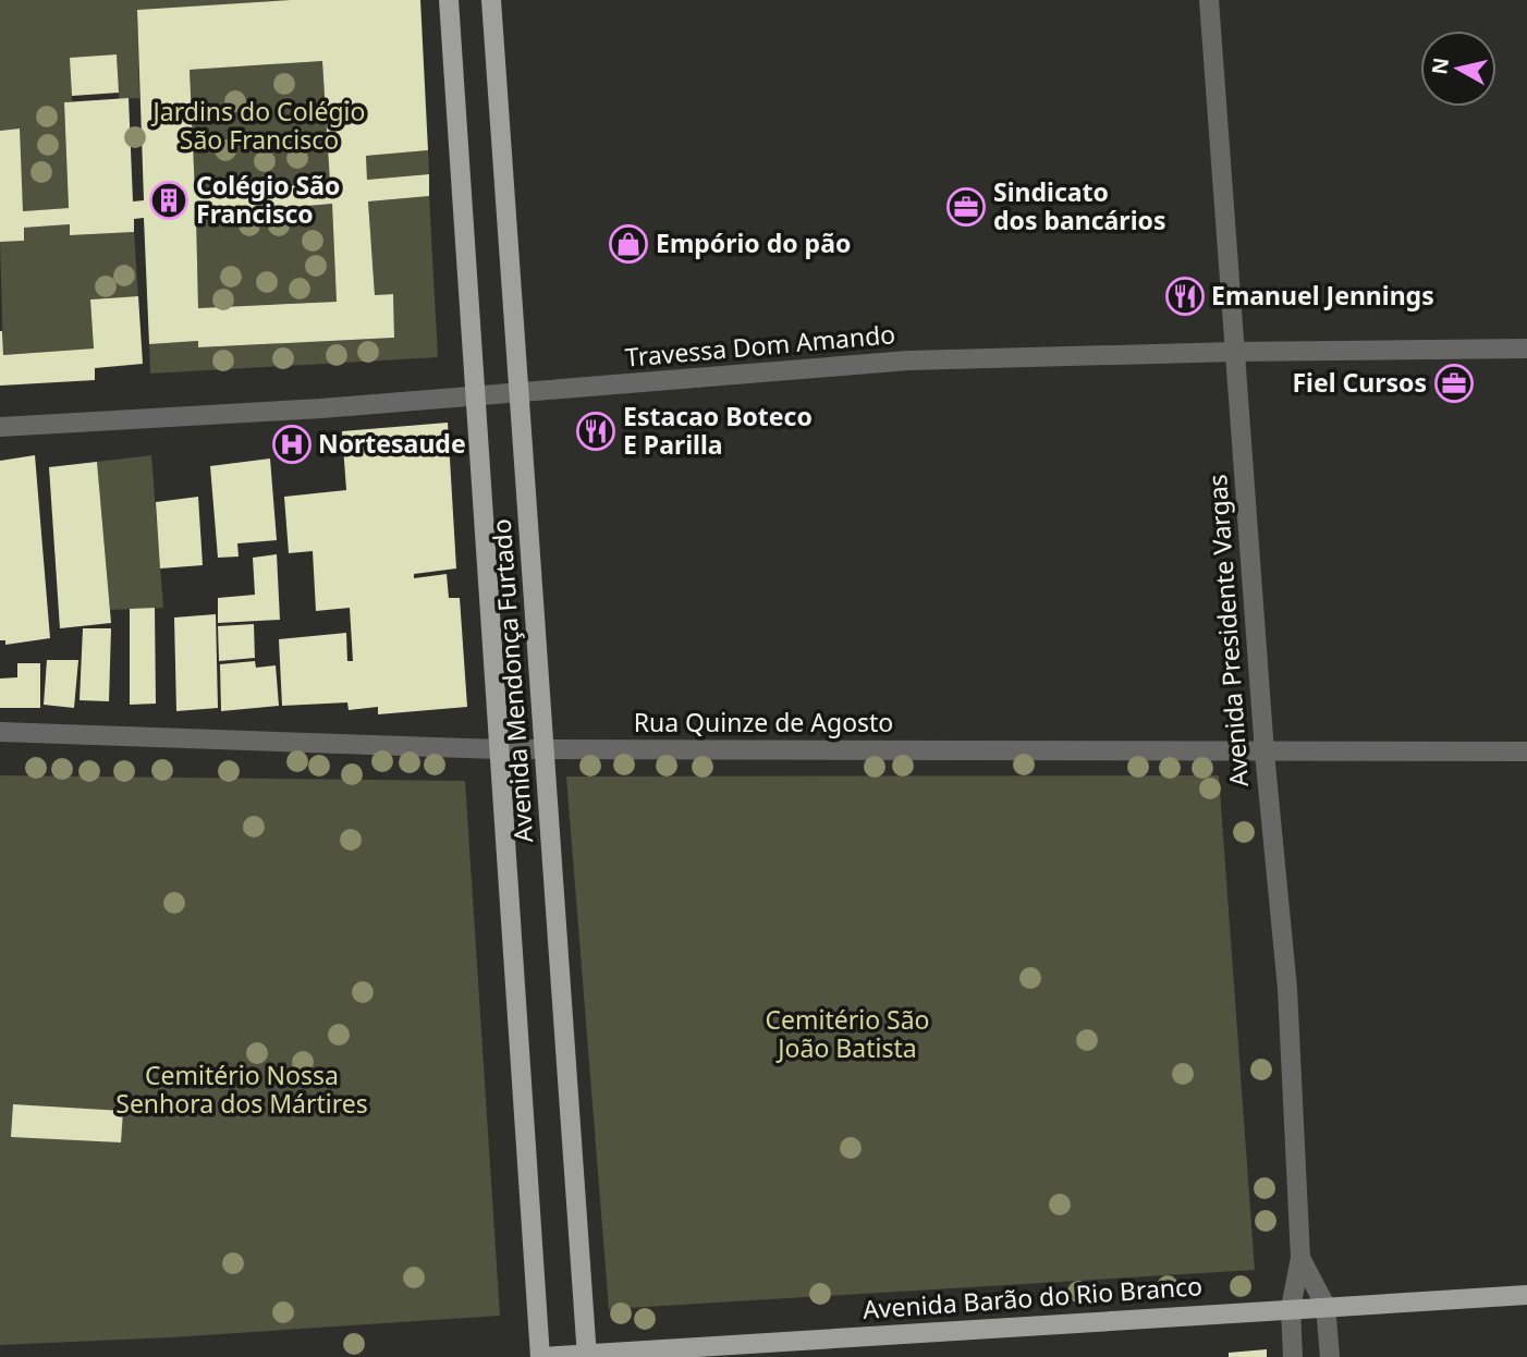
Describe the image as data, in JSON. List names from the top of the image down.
{
  "streets": {
    "main road": ["Avenida Mendonça Furtado", "Avenida Barão do Rio Branco"],
    "street": ["Travessa Dom Amando", "Avenida Presidente Vargas", "Rua Quinze de Agosto"]
  },
  "crossings": [
    ["Travessa Dom Amando", "Avenida Presidente Vargas"],
    ["Travessa Dom Amando", "Avenida Mendonça Furtado"],
    ["Avenida Presidente Vargas", "Rua Quinze de Agosto"],
    ["Avenida Presidente Vargas", "Avenida Barão do Rio Branco"],
    ["Avenida Mendonça Furtado", "Rua Quinze de Agosto"],
    ["Avenida Mendonça Furtado", "Avenida Barão do Rio Branco"]
  ],
  "parks": ["Jardins do Colégio São Francisco", "Cemitério São João Batista", "Cemitério Nossa Senhora dos Mártires"],
  "places": {
    "building": ["Colégio São Francisco"],
    "office": ["Sindicato dos bancários", "Fiel Cursos"],
    "shop": ["Empório do pão"],
    "restaurant": ["Emanuel Jennings", "Estacao Boteco E Parilla"],
    "hospital": ["Nortesaude"]
  },
  "north": "left"
}
